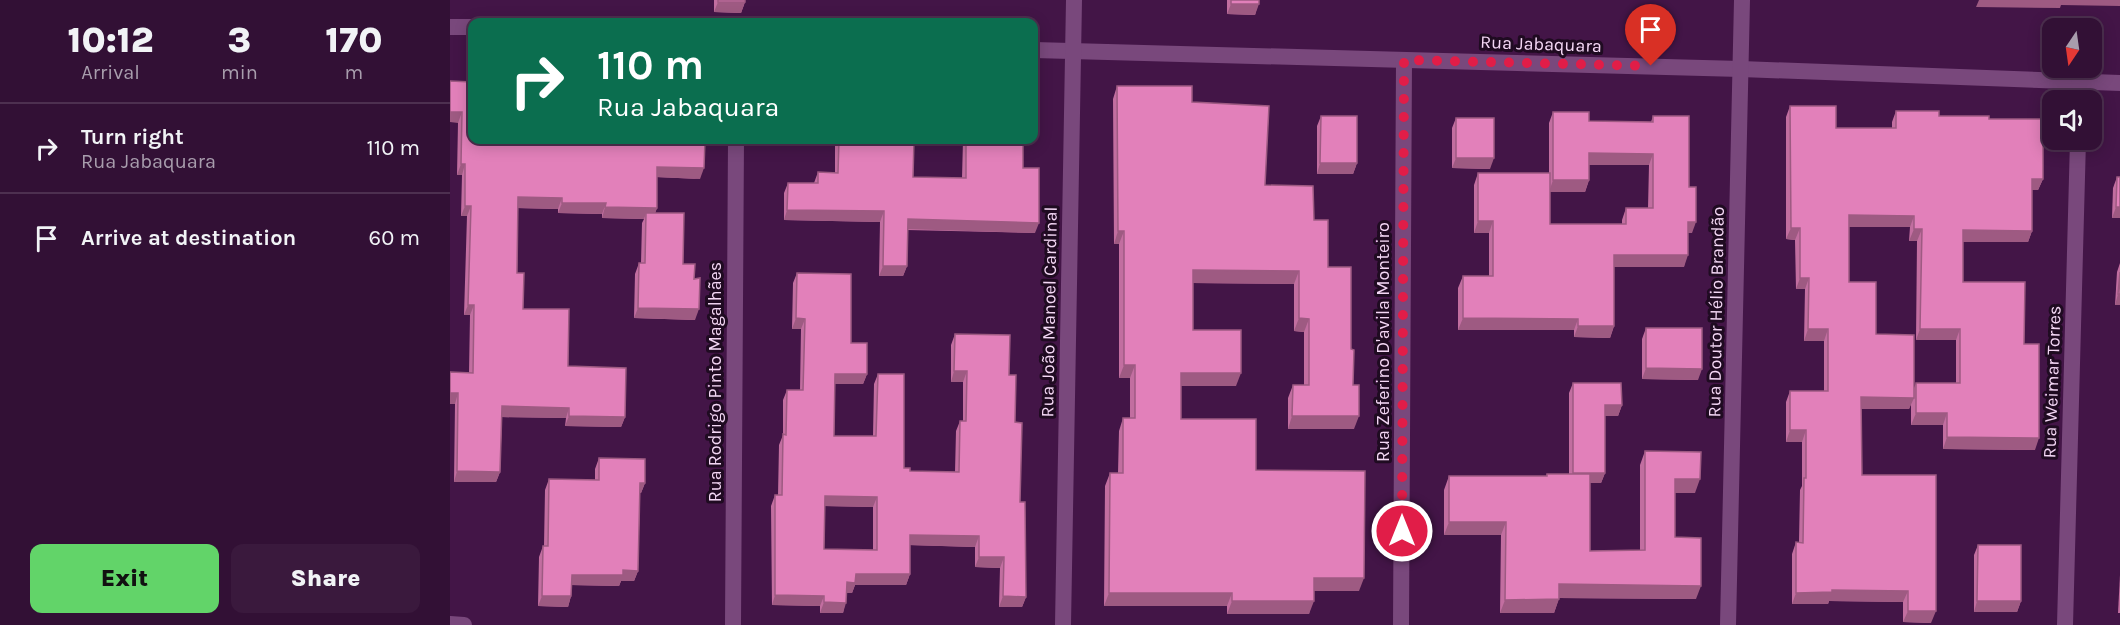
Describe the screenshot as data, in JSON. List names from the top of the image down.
{
  "streets": {
    "street": [
      "Rua Jabaquara",
      "Rua João Manoel Cardinal",
      "Rua Doutor Hélio Brandão",
      "Rua Zeferino D'avila Monteiro",
      "Rua Rodrigo Pinto Magalhães",
      "Rua Weimar Torres"
    ]
  },
  "crossings": [
    ["Rua Jabaquara", "Rua João Manoel Cardinal"],
    ["Rua Jabaquara", "Rua Doutor Hélio Brandão"],
    ["Rua Jabaquara", "Rua Zeferino D'avila Monteiro"]
  ],
  "north": "bottom",
  "page": {
    "eta": [
      "10:12",
      "Arrival",
      "3",
      "min",
      "170",
      "m"
    ],
    "turn": ["110 m", "Rua Jabaquara"],
    "list": [
      {
        "name": "Turn right",
        "note": "Rua Jabaquara",
        "value": "110 m"
      },
      {
        "name": "Arrive at destination",
        "value": "60 m"
      }
    ],
    "buttons": ["Exit", "Share"]
  }
}
